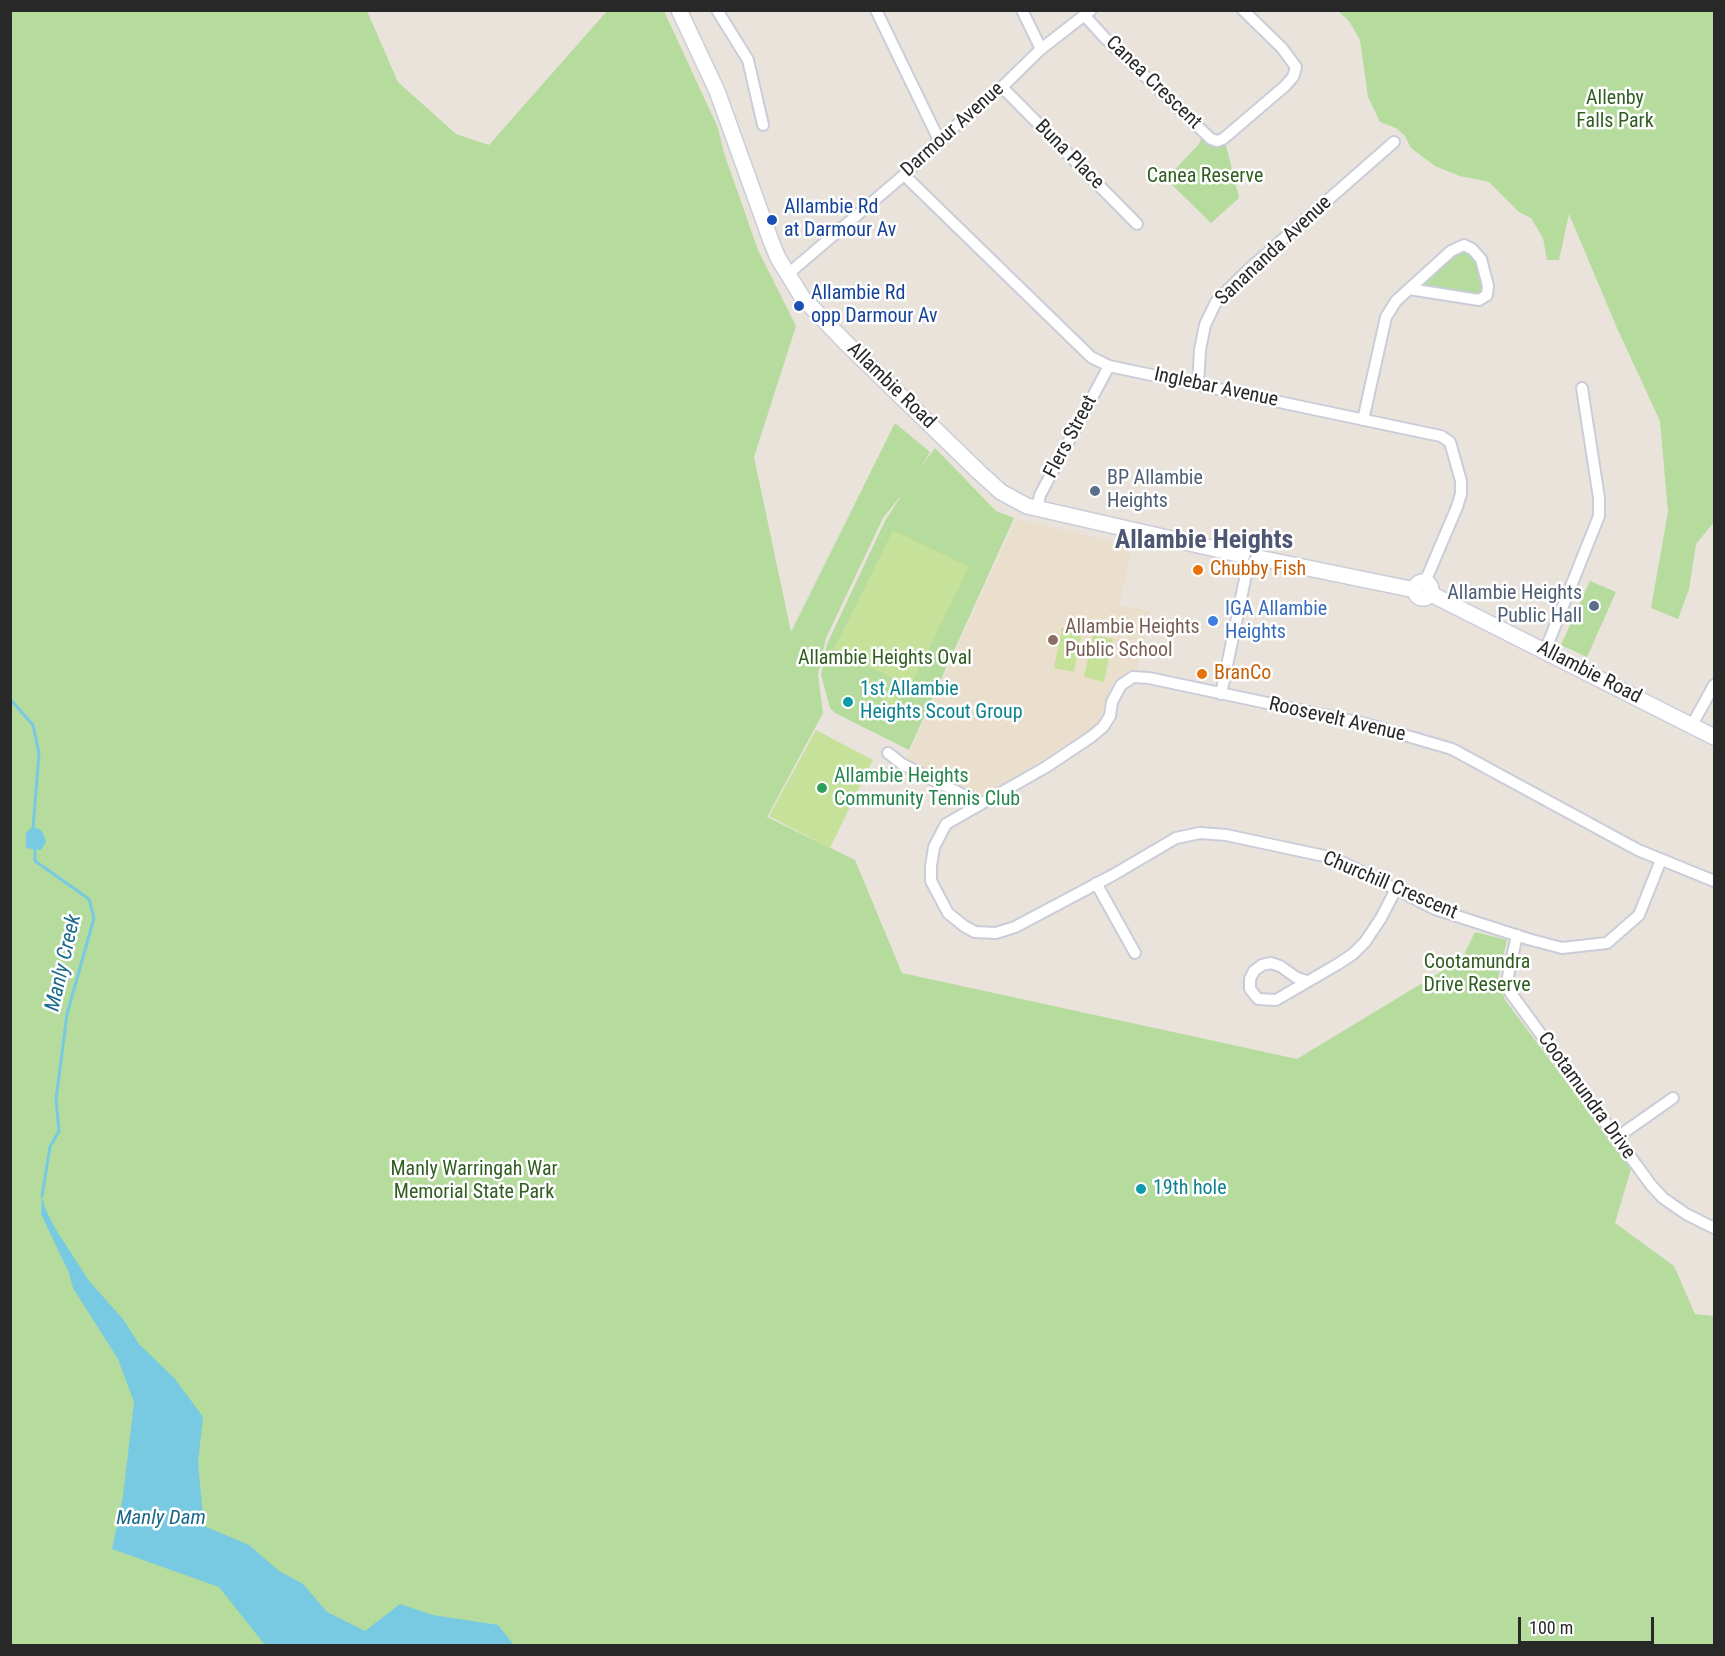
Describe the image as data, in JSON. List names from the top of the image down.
{
  "streets": {
    "main road": ["Allambie Road"],
    "street": [
      "Canea Crescent",
      "Darmour Avenue",
      "Buna Place",
      "Sanananda Avenue",
      "Inglebar Avenue",
      "Flers Street",
      "Roosevelt Avenue",
      "Churchill Crescent",
      "Cootamundra Drive"
    ]
  },
  "crossings": [
    ["Canea Crescent", "Darmour Avenue"],
    ["Darmour Avenue", "Buna Place"],
    ["Darmour Avenue", "Allambie Road"],
    ["Darmour Avenue", "Inglebar Avenue"],
    ["Sanananda Avenue", "Inglebar Avenue"],
    ["Allambie Road", "Inglebar Avenue"],
    ["Allambie Road", "Flers Street"],
    ["Inglebar Avenue", "Flers Street"],
    ["Roosevelt Avenue", "Churchill Crescent"],
    ["Churchill Crescent", "Cootamundra Drive"]
  ],
  "districts": ["Allambie Heights"],
  "water": ["Manly Creek", "Manly Dam"],
  "parks": [
    "Allenby Falls Park",
    "Canea Reserve",
    "Allambie Heights Oval",
    "Cootamundra Drive Reserve",
    "Manly Warringah War Memorial State Park"
  ],
  "places": [
    "Allambie Rd at Darmour Av",
    "Allambie Rd opp Darmour Av",
    "BP Allambie Heights",
    "Chubby Fish",
    "Allambie Heights Public Hall",
    "IGA Allambie Heights",
    "Allambie Heights Public School",
    "BranCo",
    "1st Allambie Heights Scout Group",
    "Allambie Heights Community Tennis Club",
    "19th hole"
  ],
  "scale_bar": "100 m"
}
